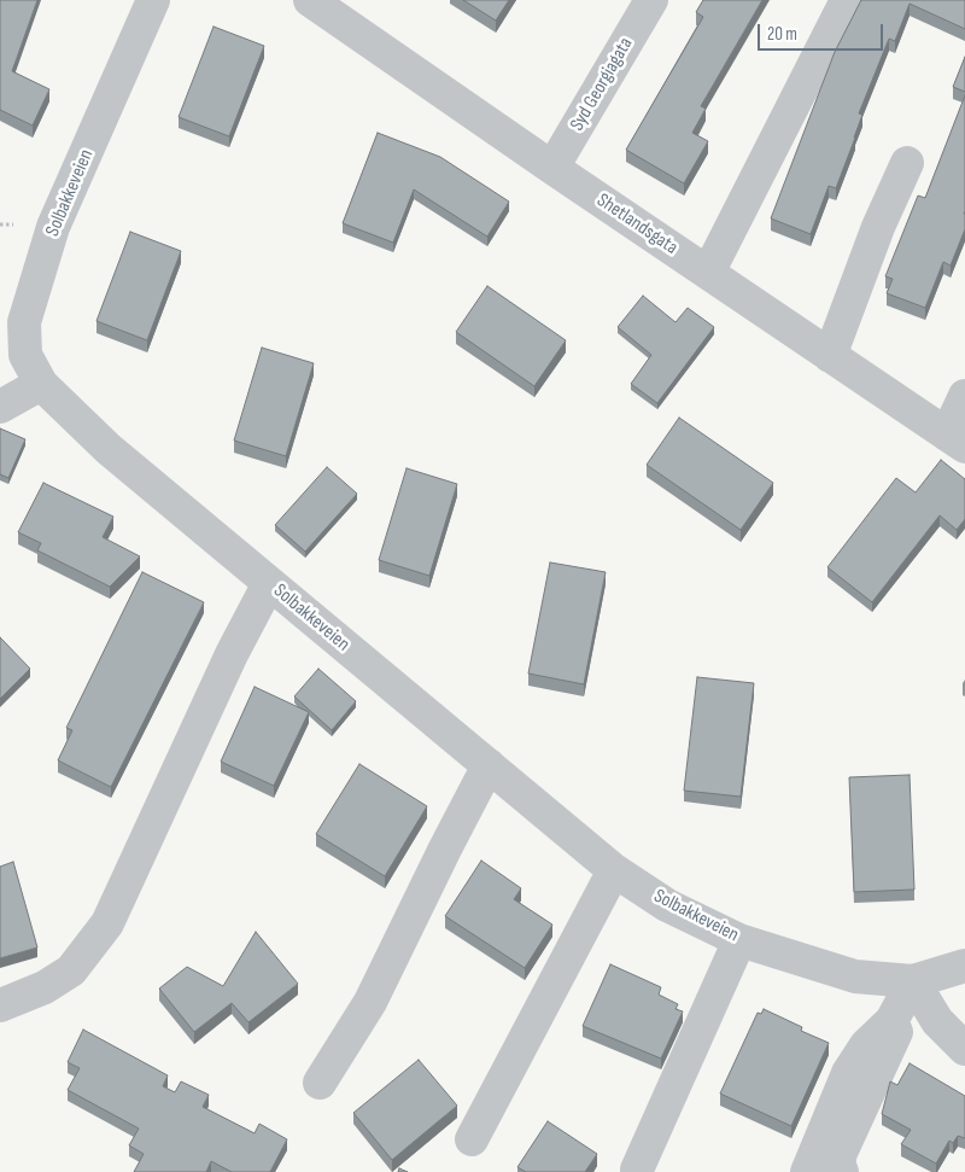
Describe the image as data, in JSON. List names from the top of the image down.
{
  "streets": {
    "street": ["Syd Georgiagata", "Solbakkeveien", "Shetlandsgata"]
  },
  "crossings": [
    ["Syd Georgiagata", "Shetlandsgata"]
  ],
  "scale_bar": "20 m"
}
